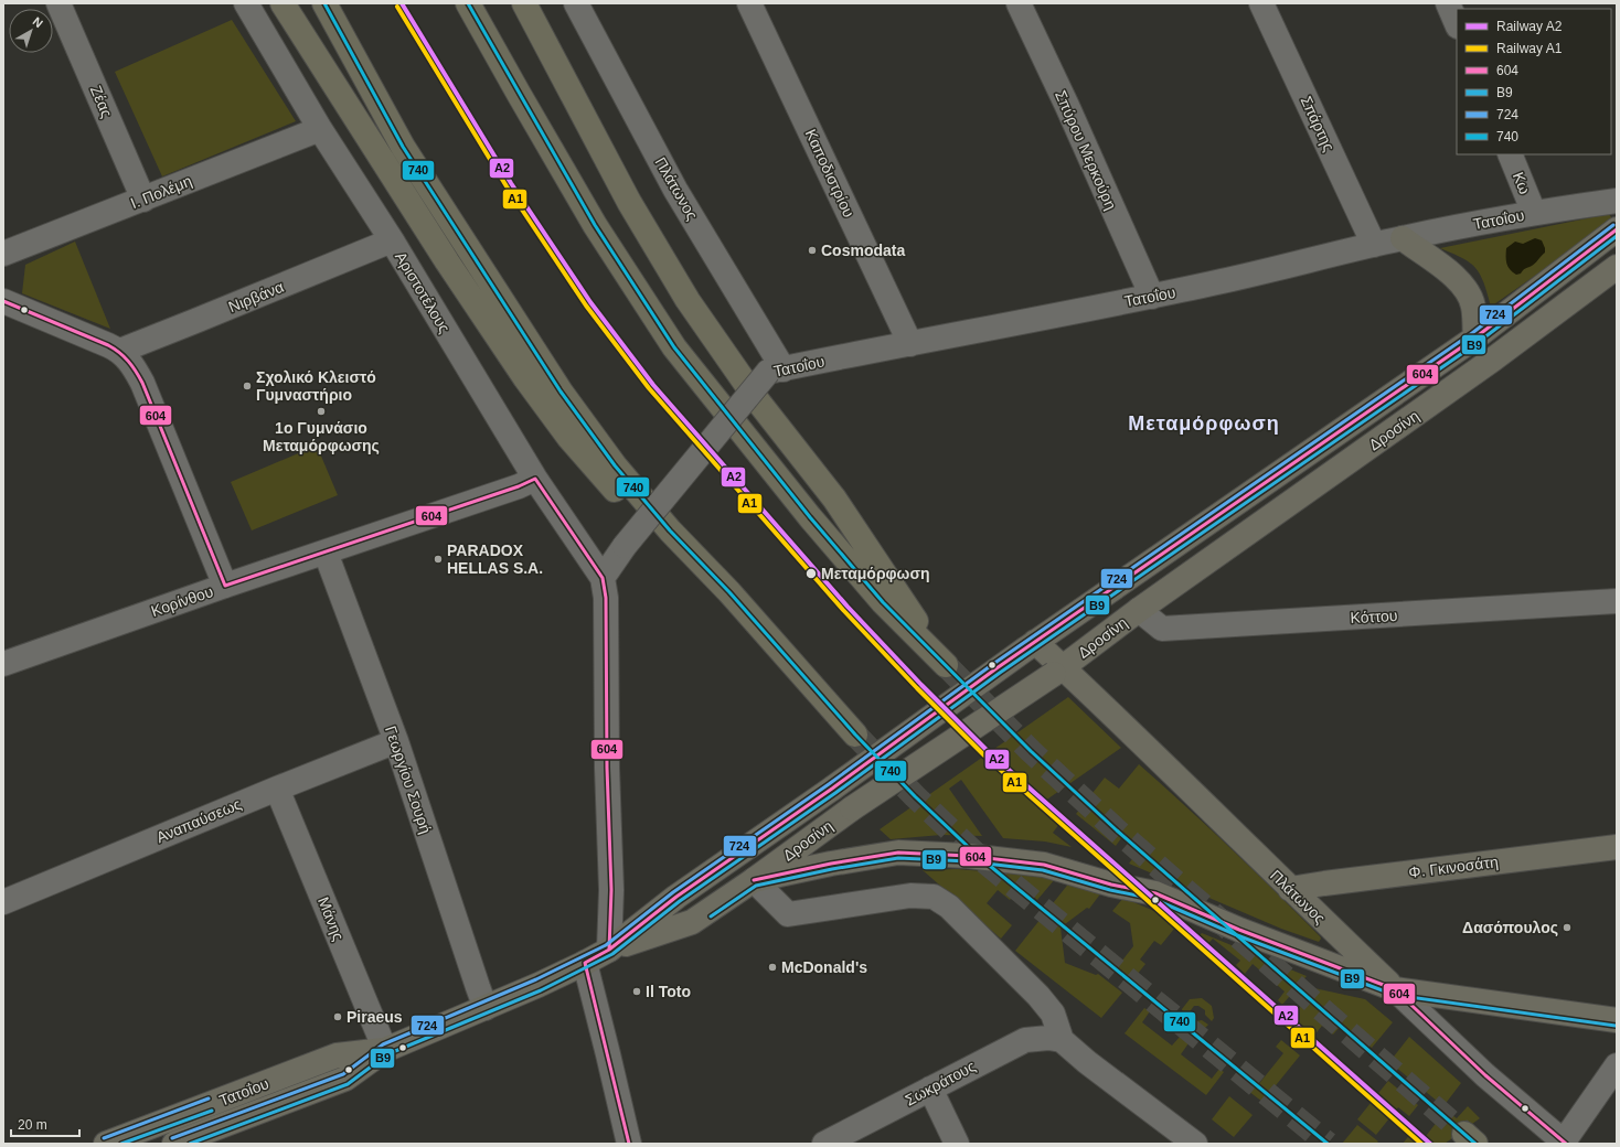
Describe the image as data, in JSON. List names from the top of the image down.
{
  "streets": {
    "main road": [
      "Πλάτωνος",
      "Τατοΐου",
      "Δροσίνη",
      "Φ. Γκινοσάτη"
    ],
    "street": [
      "Ζέας",
      "Σπάρτης",
      "Σπύρου Μερκούρη",
      "Καποδιστρίου",
      "Κω",
      "Ι. Πολέμη",
      "Αριστοτέλους",
      "Νιρβάνα",
      "Κορίνθου",
      "Κόττου",
      "Γεωργίου Σουρή",
      "Αναπαύσεως",
      "Μάνης",
      "Σωκράτους"
    ]
  },
  "crossings": [
    ["Ζέας", "Ι. Πολέμη"],
    ["Σπάρτης", "Τατοΐου"],
    ["Σπύρου Μερκούρη", "Τατοΐου"],
    ["Καποδιστρίου", "Τατοΐου"],
    ["Κω", "Τατοΐου"],
    ["Πλάτωνος", "Τατοΐου"],
    ["Πλάτωνος", "Δροσίνη"],
    ["Πλάτωνος", "Φ. Γκινοσάτη"],
    ["Ι. Πολέμη", "Αριστοτέλους"],
    ["Τατοΐου", "Αριστοτέλους"],
    ["Τατοΐου", "Δροσίνη"],
    ["Τατοΐου", "Γεωργίου Σουρή"],
    ["Τατοΐου", "Μάνης"],
    ["Αριστοτέλους", "Νιρβάνα"],
    ["Αριστοτέλους", "Κορίνθου"],
    ["Δροσίνη", "Κόττου"],
    ["Κορίνθου", "Γεωργίου Σουρή"],
    ["Γεωργίου Σουρή", "Αναπαύσεως"],
    ["Αναπαύσεως", "Μάνης"]
  ],
  "districts": ["Μεταμόρφωση"],
  "places": [
    "Cosmodata",
    "Σχολικό Κλειστό Γυμναστήριο",
    "1ο Γυμνάσιο Μεταμόρφωσης",
    "PARADOX HELLAS S.A.",
    "Μεταμόρφωση",
    "Δασόπουλος",
    "McDonald's",
    "Il Toto",
    "Piraeus"
  ],
  "lines": [
    "rail line A2",
    "transit line 740",
    "rail line A1",
    "transit line 724",
    "transit line 604",
    "transit line Β9"
  ],
  "legend": [
    "Railway A2",
    "Railway A1",
    "604",
    "Β9",
    "724",
    "740"
  ],
  "scale_bar": "20 m",
  "north": "top right"
}
